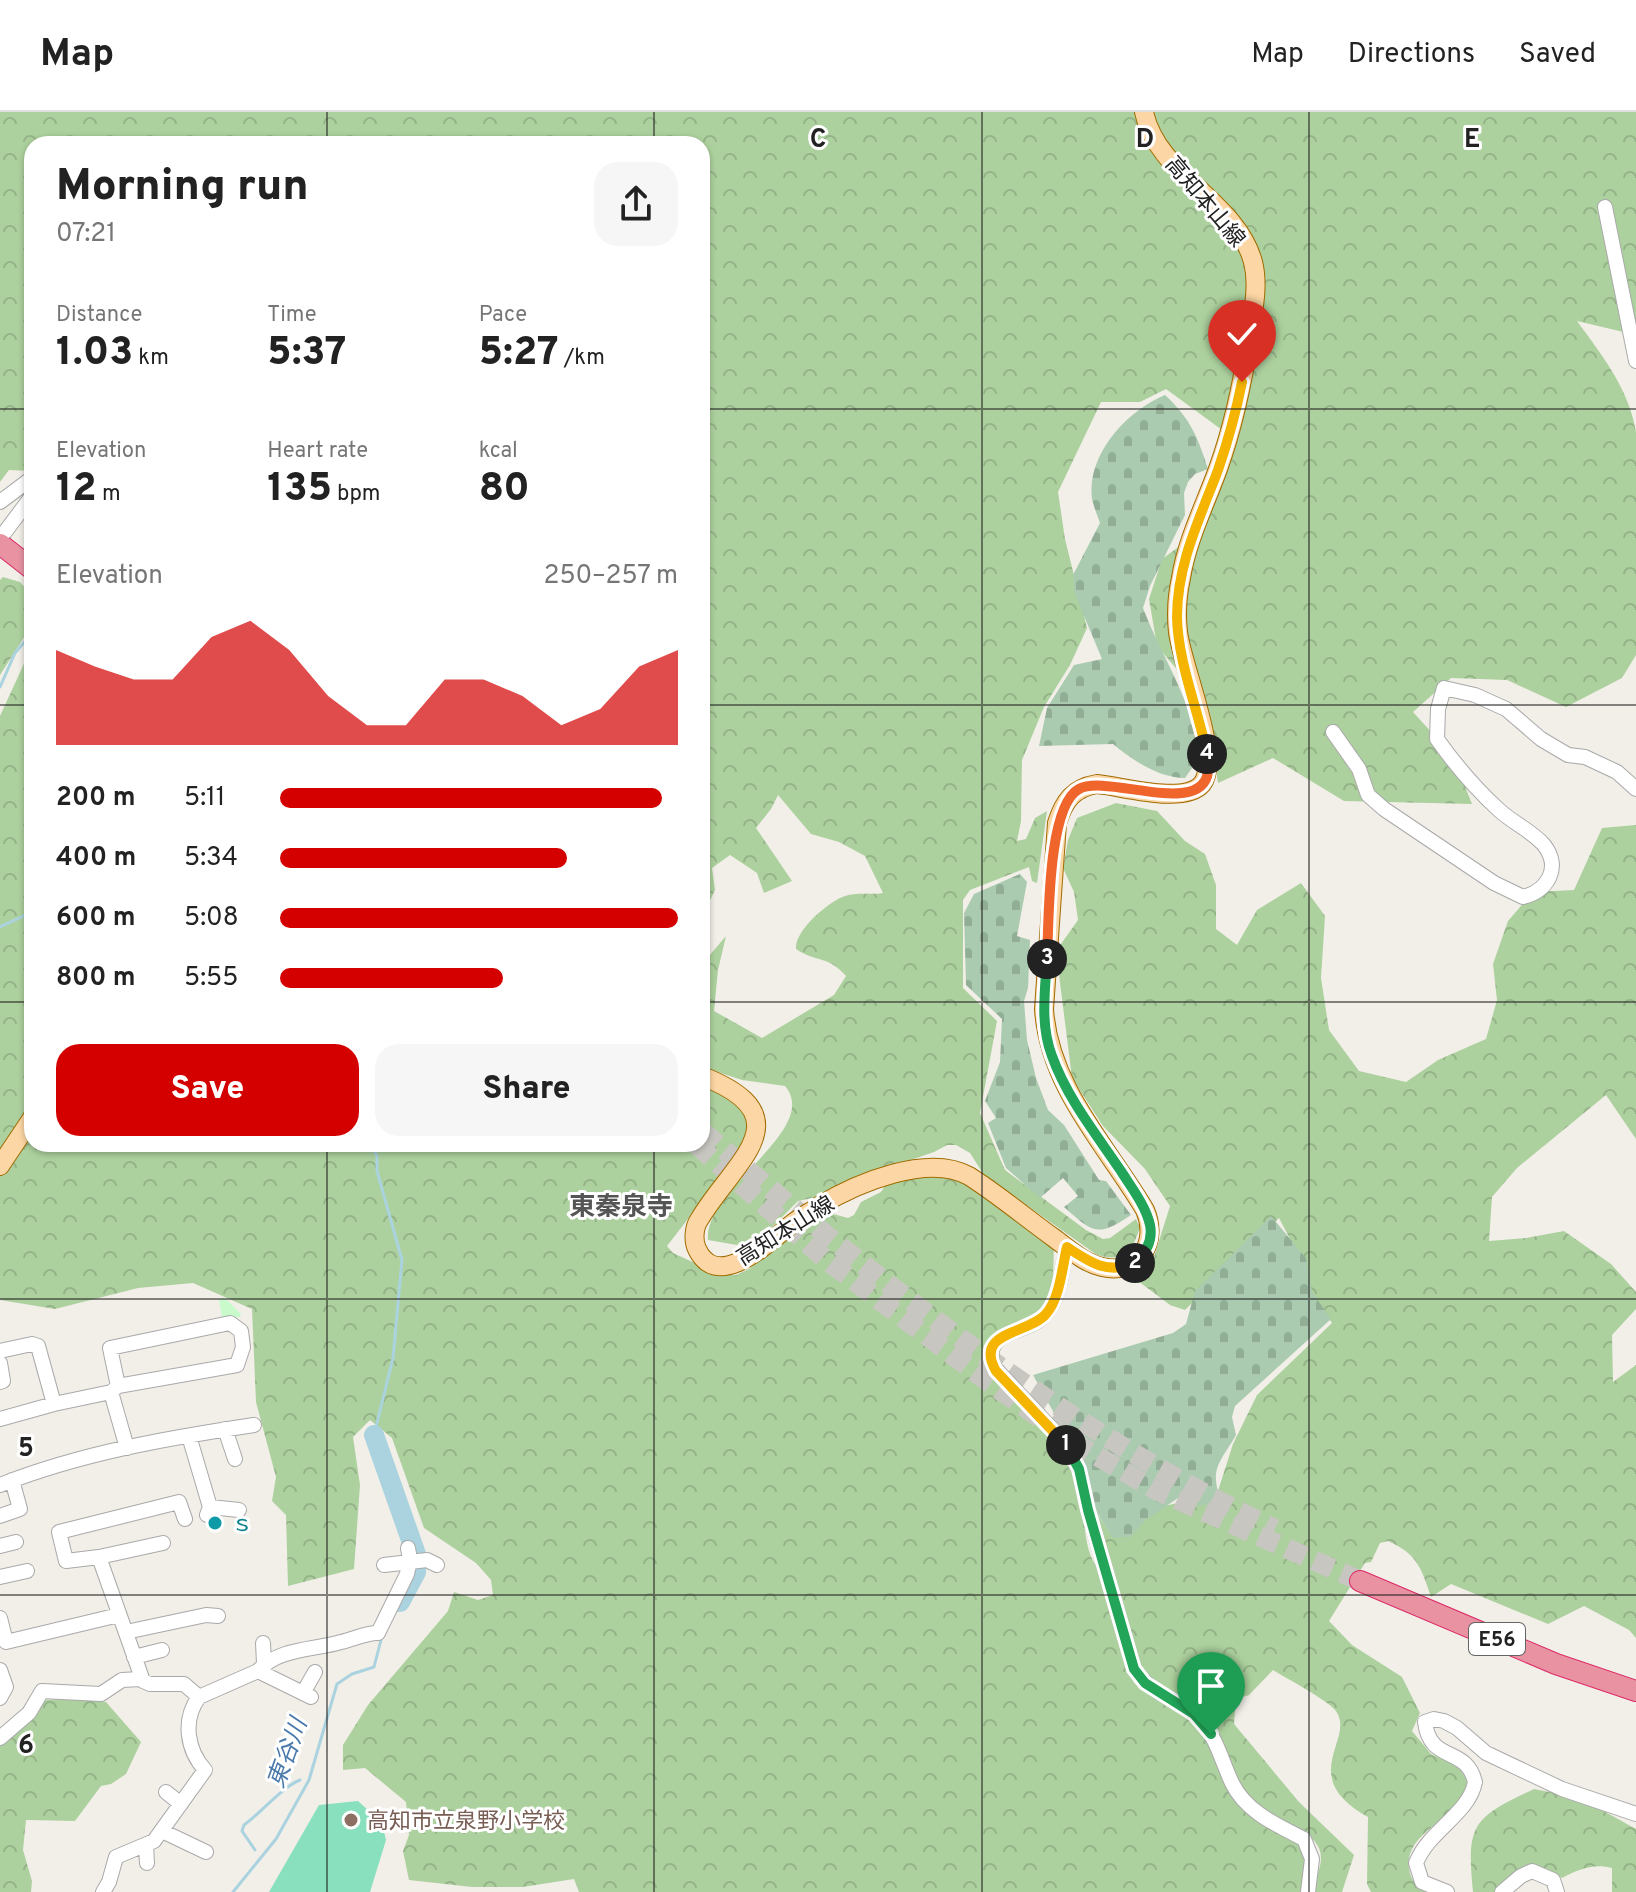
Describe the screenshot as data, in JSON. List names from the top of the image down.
{
  "streets": {
    "highway": ["E56"],
    "main road": ["高知本山線"]
  },
  "districts": ["東秦泉寺"],
  "water": ["東谷川"],
  "places": ["ｓ", "高知市立泉野小学校"],
  "page": {
    "header": "Map",
    "nav": ["Map", "Directions", "Saved"],
    "heading": ["Morning run", "07:21"],
    "stats": [
      ["Distance", "1.03 km"],
      ["Time", "5:37"],
      ["Pace", "5:27 /km"],
      ["Elevation", "12 m"],
      ["Heart rate", "135 bpm"],
      ["kcal", "80"]
    ],
    "chart": ["Elevation", "250–257 m"],
    "pins": [
      "4",
      "3",
      "2",
      "1"
    ],
    "list": [
      {
        "name": "200 m",
        "note": "5:11"
      },
      {
        "name": "400 m",
        "note": "5:34"
      },
      {
        "name": "600 m",
        "note": "5:08"
      },
      {
        "name": "800 m",
        "note": "5:55"
      }
    ],
    "buttons": ["Save", "Share"]
  },
  "grid": {
    "columns": ["C", "D", "E"],
    "rows": ["5", "6"]
  }
}
